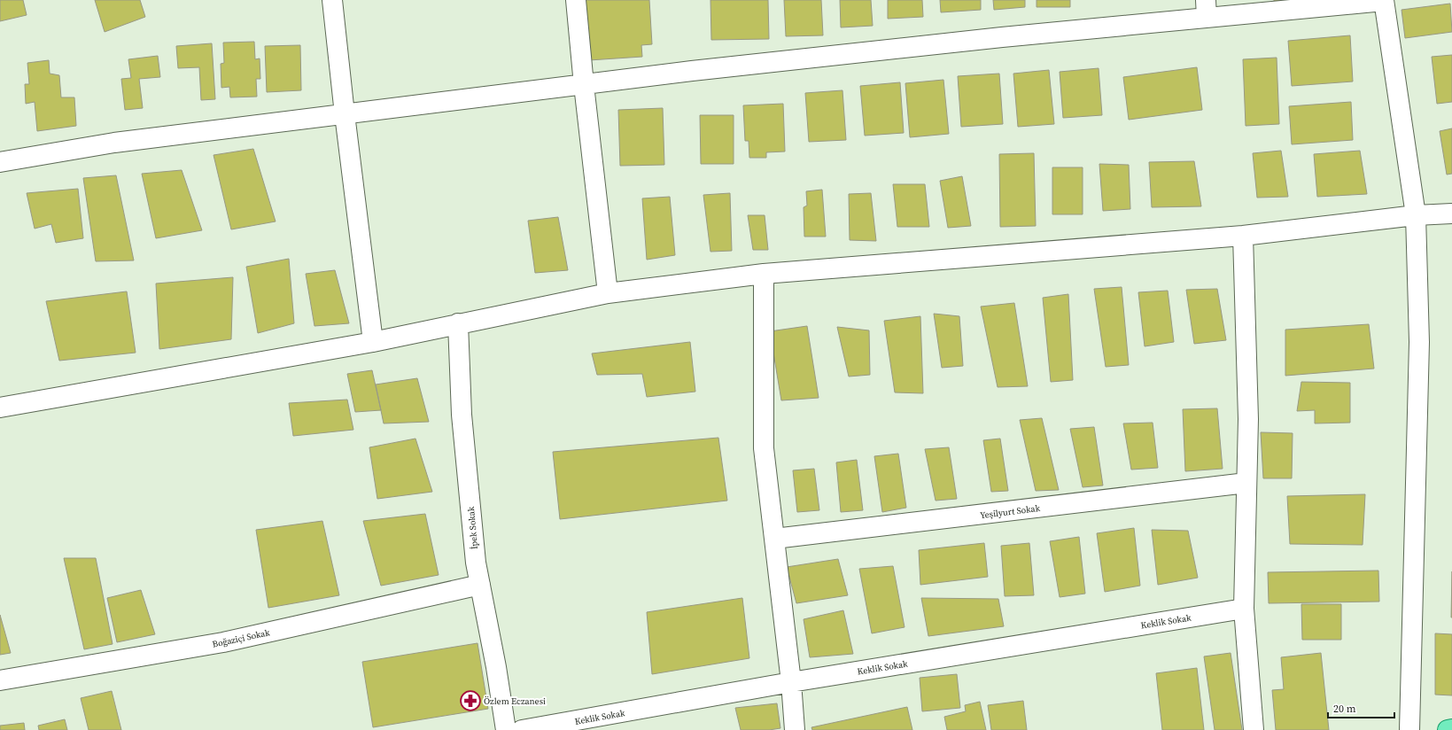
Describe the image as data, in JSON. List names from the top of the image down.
{
  "streets": {
    "street": [
      "Yeşilyurt Sokak",
      "İpek Sokak",
      "Keklik Sokak",
      "Boğaziçi Sokak"
    ]
  },
  "crossings": [
    ["İpek Sokak", "Boğaziçi Sokak"]
  ],
  "places": {
    "pharmacy": ["Özlem Eczanesi"]
  },
  "scale_bar": "20 m"
}
